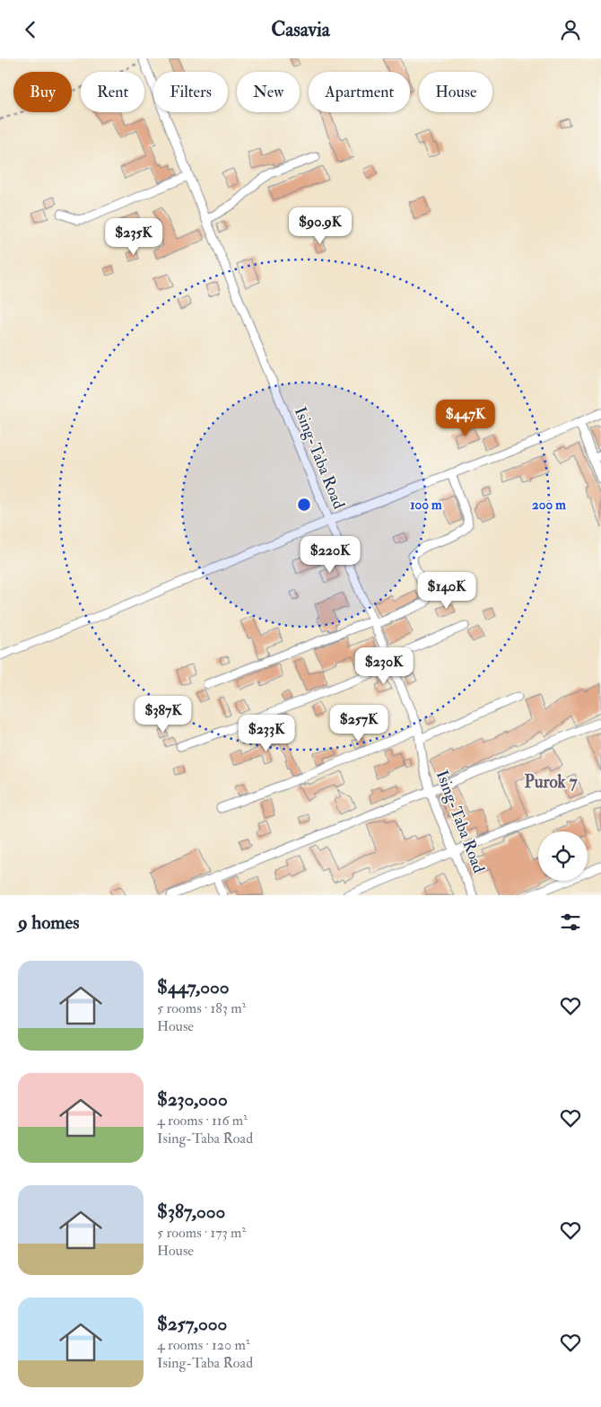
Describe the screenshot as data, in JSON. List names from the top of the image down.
{
  "streets": {
    "street": ["Ising-Taba Road"]
  },
  "districts": ["Purok 7"],
  "page": {
    "header": "Casavia",
    "chip": [
      "Buy",
      "Rent",
      "Filters",
      "New",
      "Apartment",
      "House"
    ],
    "price": [
      "$90.9K",
      "$235K",
      "$447K",
      "$220K",
      "$140K",
      "$230K",
      "$387K",
      "$257K",
      "$233K"
    ],
    "heading": "9 homes",
    "list": [
      {
        "name": "$447,000",
        "note": "5 rooms · 183 m² · House"
      },
      {
        "name": "$230,000",
        "note": "4 rooms · 116 m² · Ising-Taba Road"
      },
      {
        "name": "$387,000",
        "note": "5 rooms · 173 m² · House"
      },
      {
        "name": "$257,000",
        "note": "4 rooms · 120 m² · Ising-Taba Road"
      }
    ]
  },
  "rings": ["100 m", "200 m"]
}
